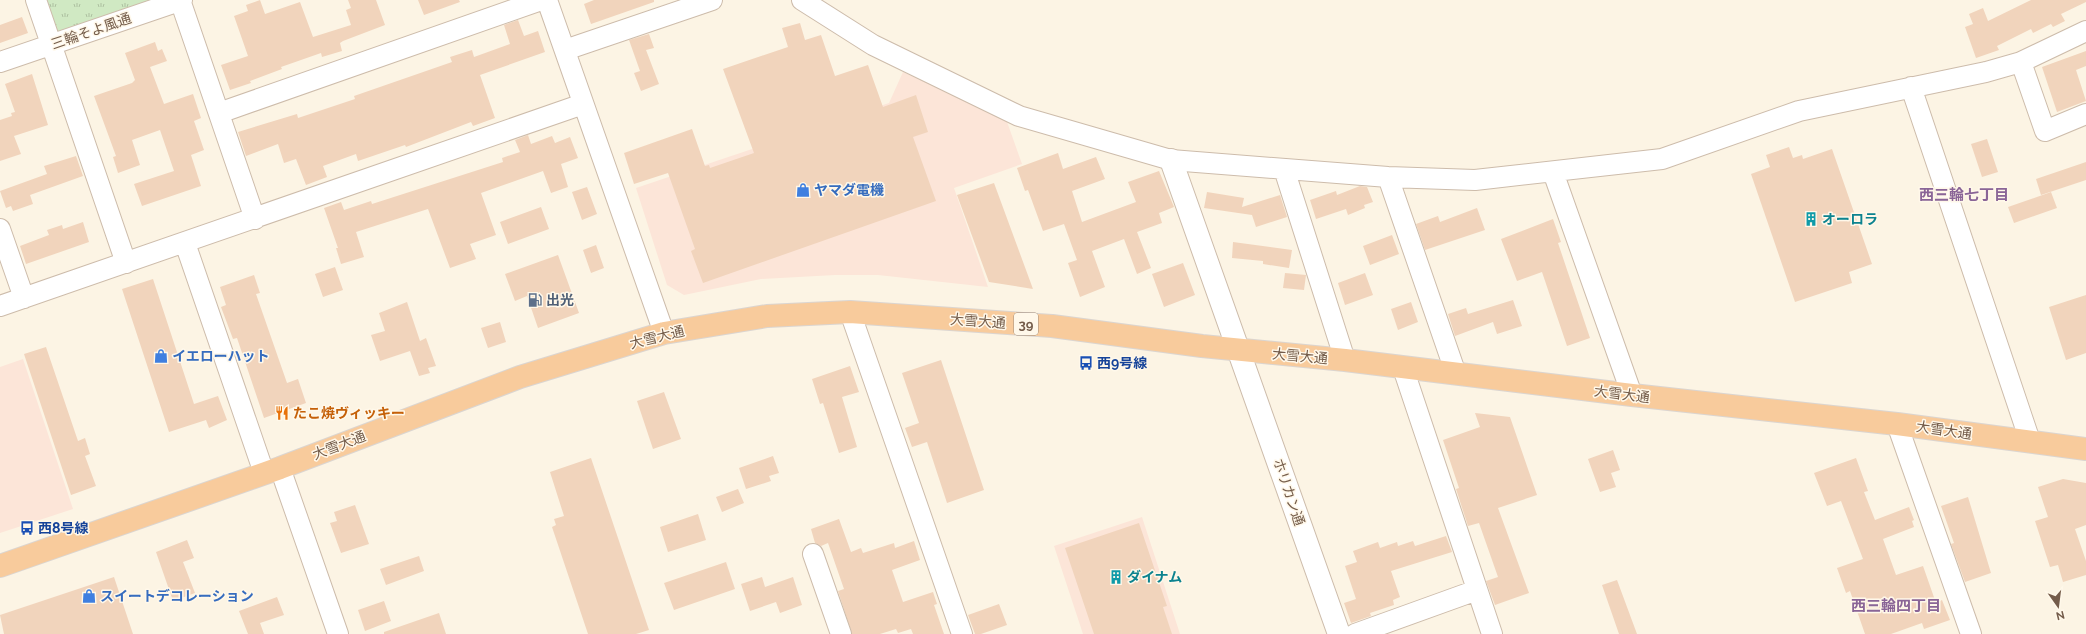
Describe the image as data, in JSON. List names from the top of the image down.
{
  "streets": {
    "highway": ["大雪大通", "39"],
    "street": ["三輪そよ風通", "ホリカン通"]
  },
  "crossings": [
    ["大雪大通", "ホリカン通"]
  ],
  "districts": ["西三輪七丁目", "西三輪四丁目"],
  "places": {
    "shop": ["ヤマダ電機", "イエローハット", "スイートデコレーション"],
    "building": ["オーロラ", "ダイナム"],
    "fuel station": ["出光"],
    "bus stop": ["西9号線", "西8号線"],
    "restaurant": ["たこ焼ヴィッキー"]
  },
  "north": "bottom"
}
